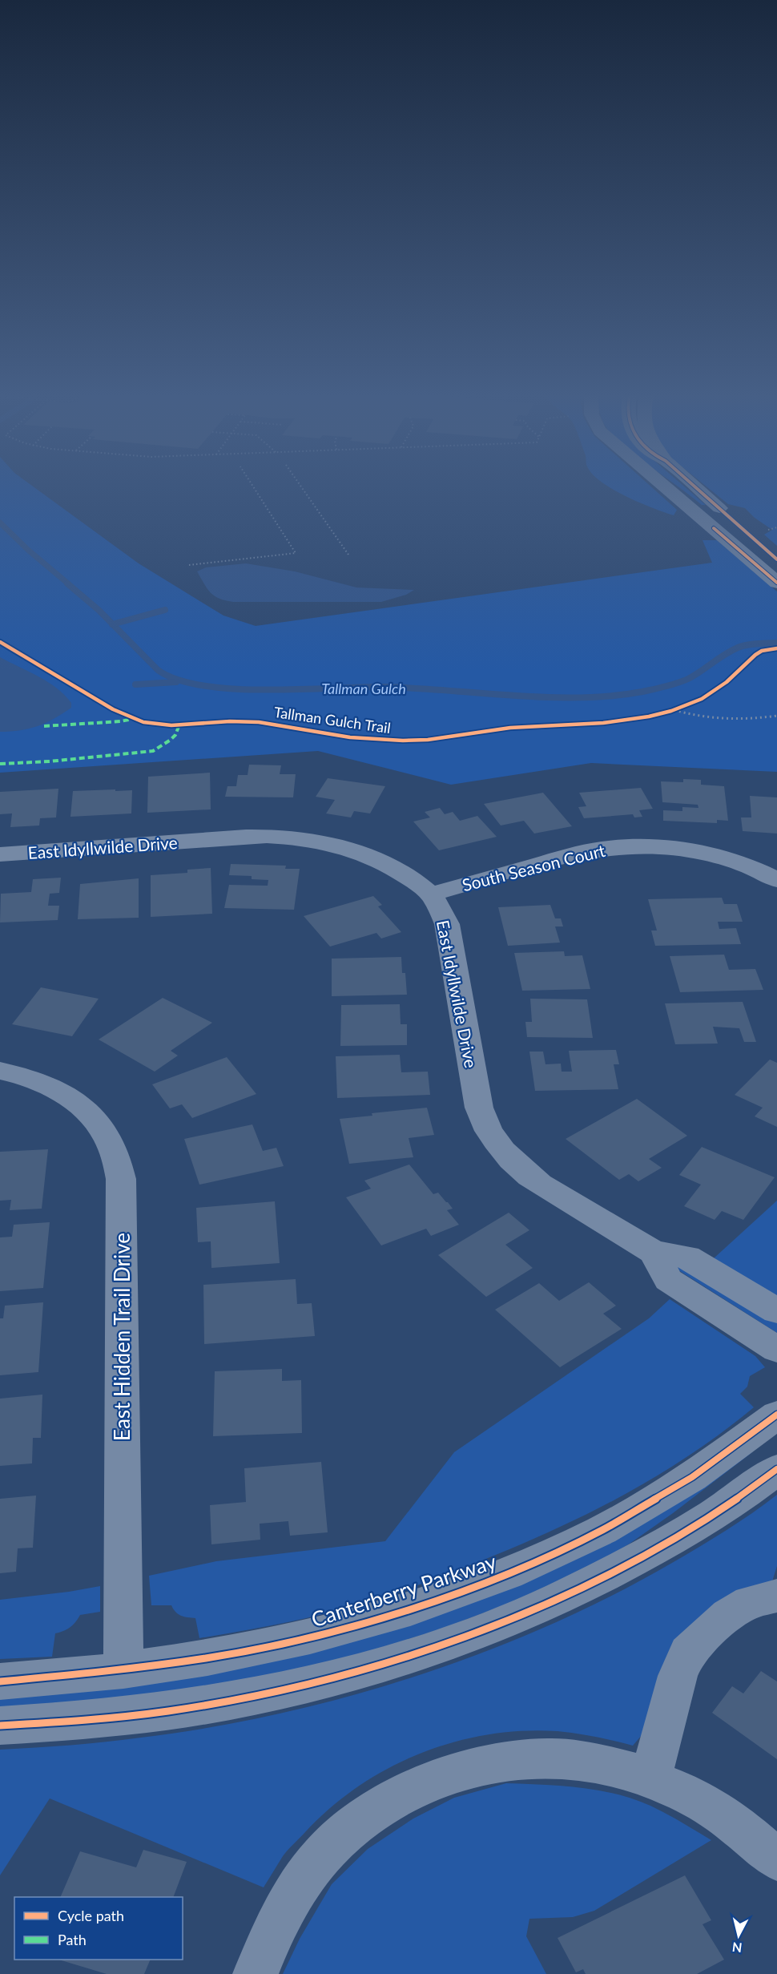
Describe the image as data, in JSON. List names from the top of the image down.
{
  "streets": {
    "street": [
      "East Idyllwilde Drive",
      "South Season Court",
      "East Hidden Trail Drive",
      "Canterberry Parkway"
    ],
    "cycle path": ["Tallman Gulch Trail"]
  },
  "crossings": [
    ["East Idyllwilde Drive", "South Season Court"],
    ["East Hidden Trail Drive", "Canterberry Parkway"]
  ],
  "water": ["Tallman Gulch"],
  "legend": ["Cycle path", "Path"],
  "north": "bottom"
}
